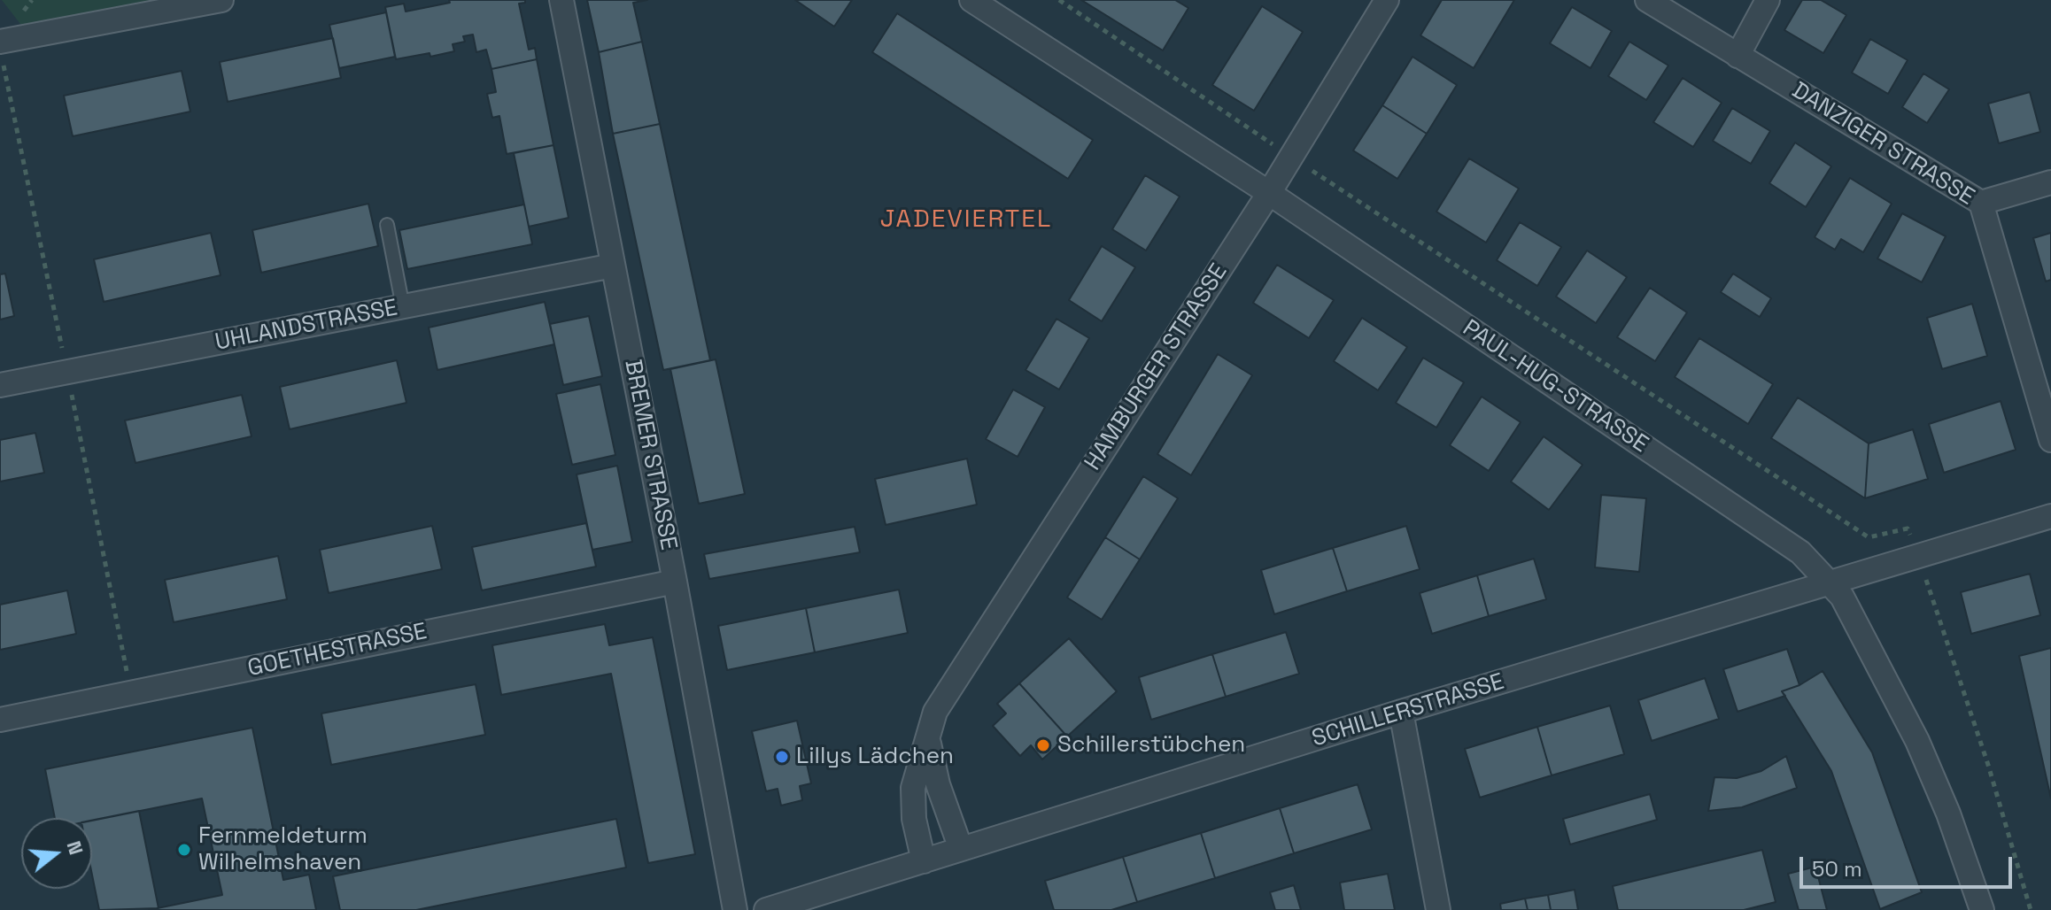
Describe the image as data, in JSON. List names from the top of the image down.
{
  "streets": {
    "street": [
      "DANZIGER STRASSE",
      "UHLANDSTRASSE",
      "HAMBURGER STRASSE",
      "PAUL-HUG-STRASSE",
      "BREMER STRASSE",
      "GOETHESTRASSE",
      "SCHILLERSTRASSE"
    ]
  },
  "crossings": [
    ["UHLANDSTRASSE", "BREMER STRASSE"],
    ["HAMBURGER STRASSE", "PAUL-HUG-STRASSE"],
    ["HAMBURGER STRASSE", "SCHILLERSTRASSE"],
    ["PAUL-HUG-STRASSE", "SCHILLERSTRASSE"],
    ["BREMER STRASSE", "GOETHESTRASSE"]
  ],
  "districts": ["JADEVIERTEL"],
  "places": ["Schillerstübchen", "Lillys Lädchen", "Fernmeldeturm Wilhelmshaven"],
  "scale_bar": "50 m",
  "north": "right"
}
